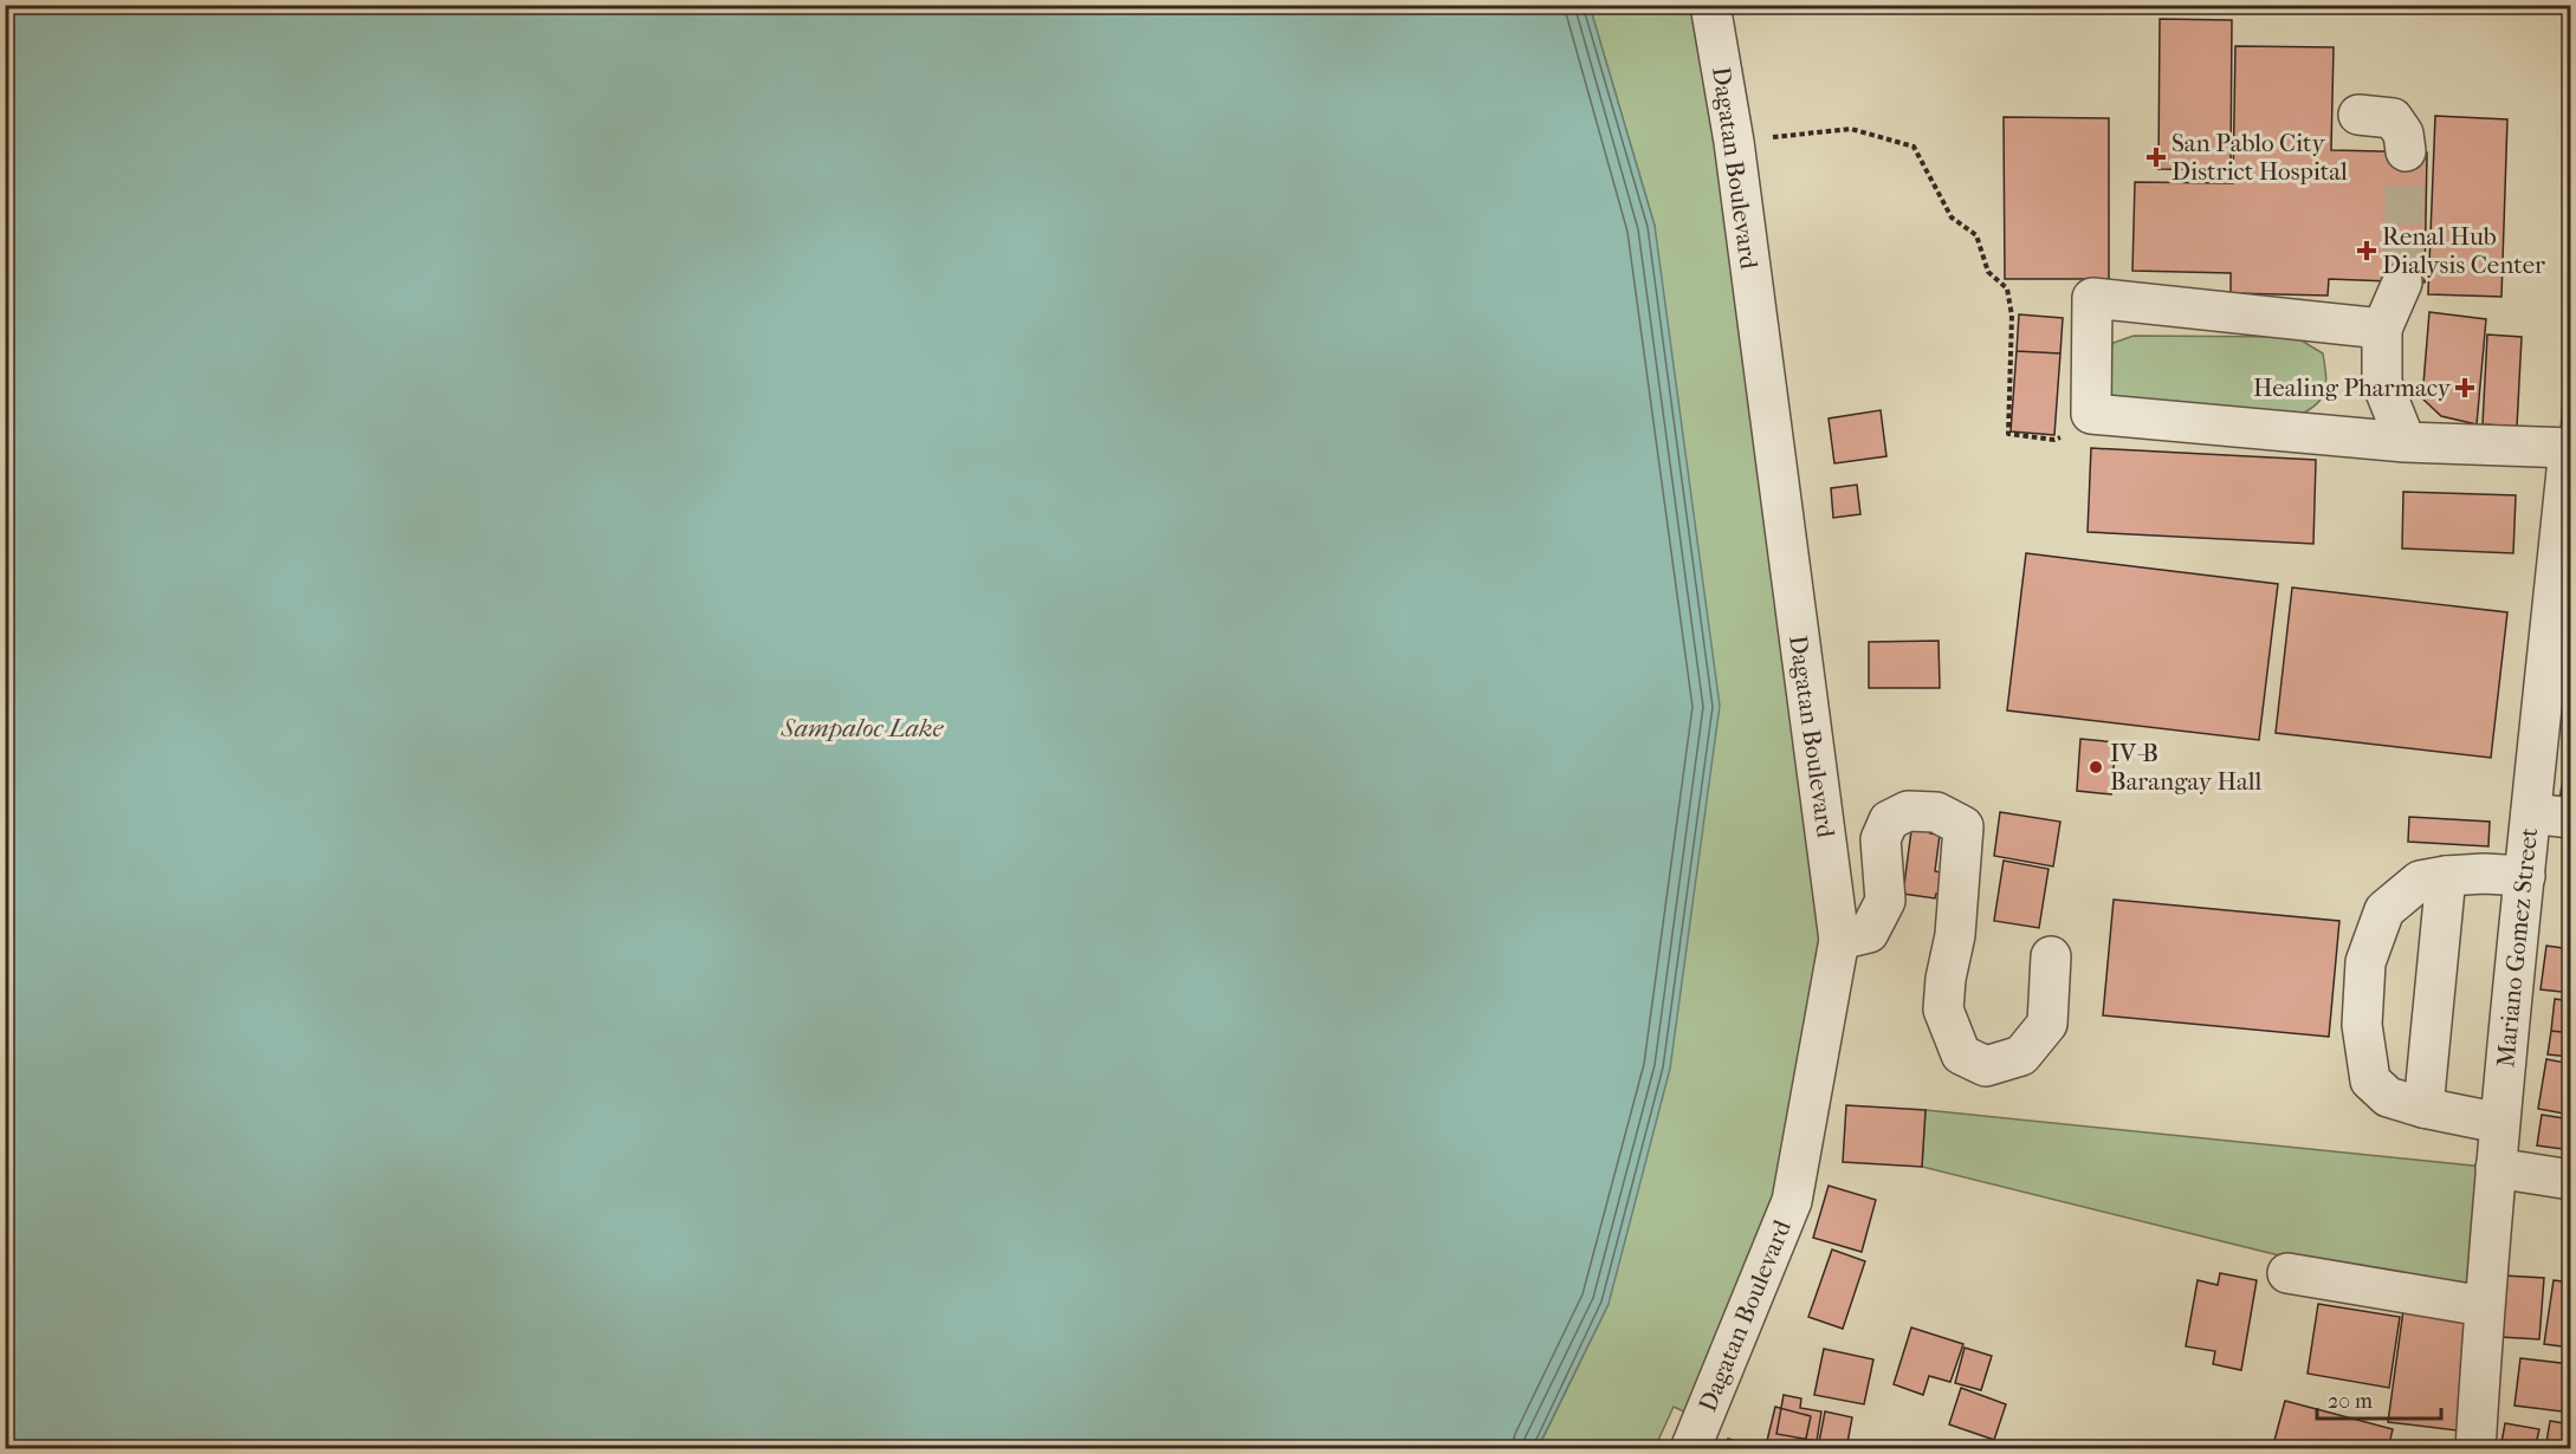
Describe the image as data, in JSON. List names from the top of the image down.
{
  "streets": {
    "street": ["Dagatan Boulevard", "Mariano Gomez Street"]
  },
  "water": ["Sampaloc Lake"],
  "places": {
    "health": ["San Pablo City District Hospital", "Renal Hub Dialysis Center", "Healing Pharmacy"],
    "other": ["IV-B Barangay Hall"]
  },
  "scale_bar": "20 m"
}
